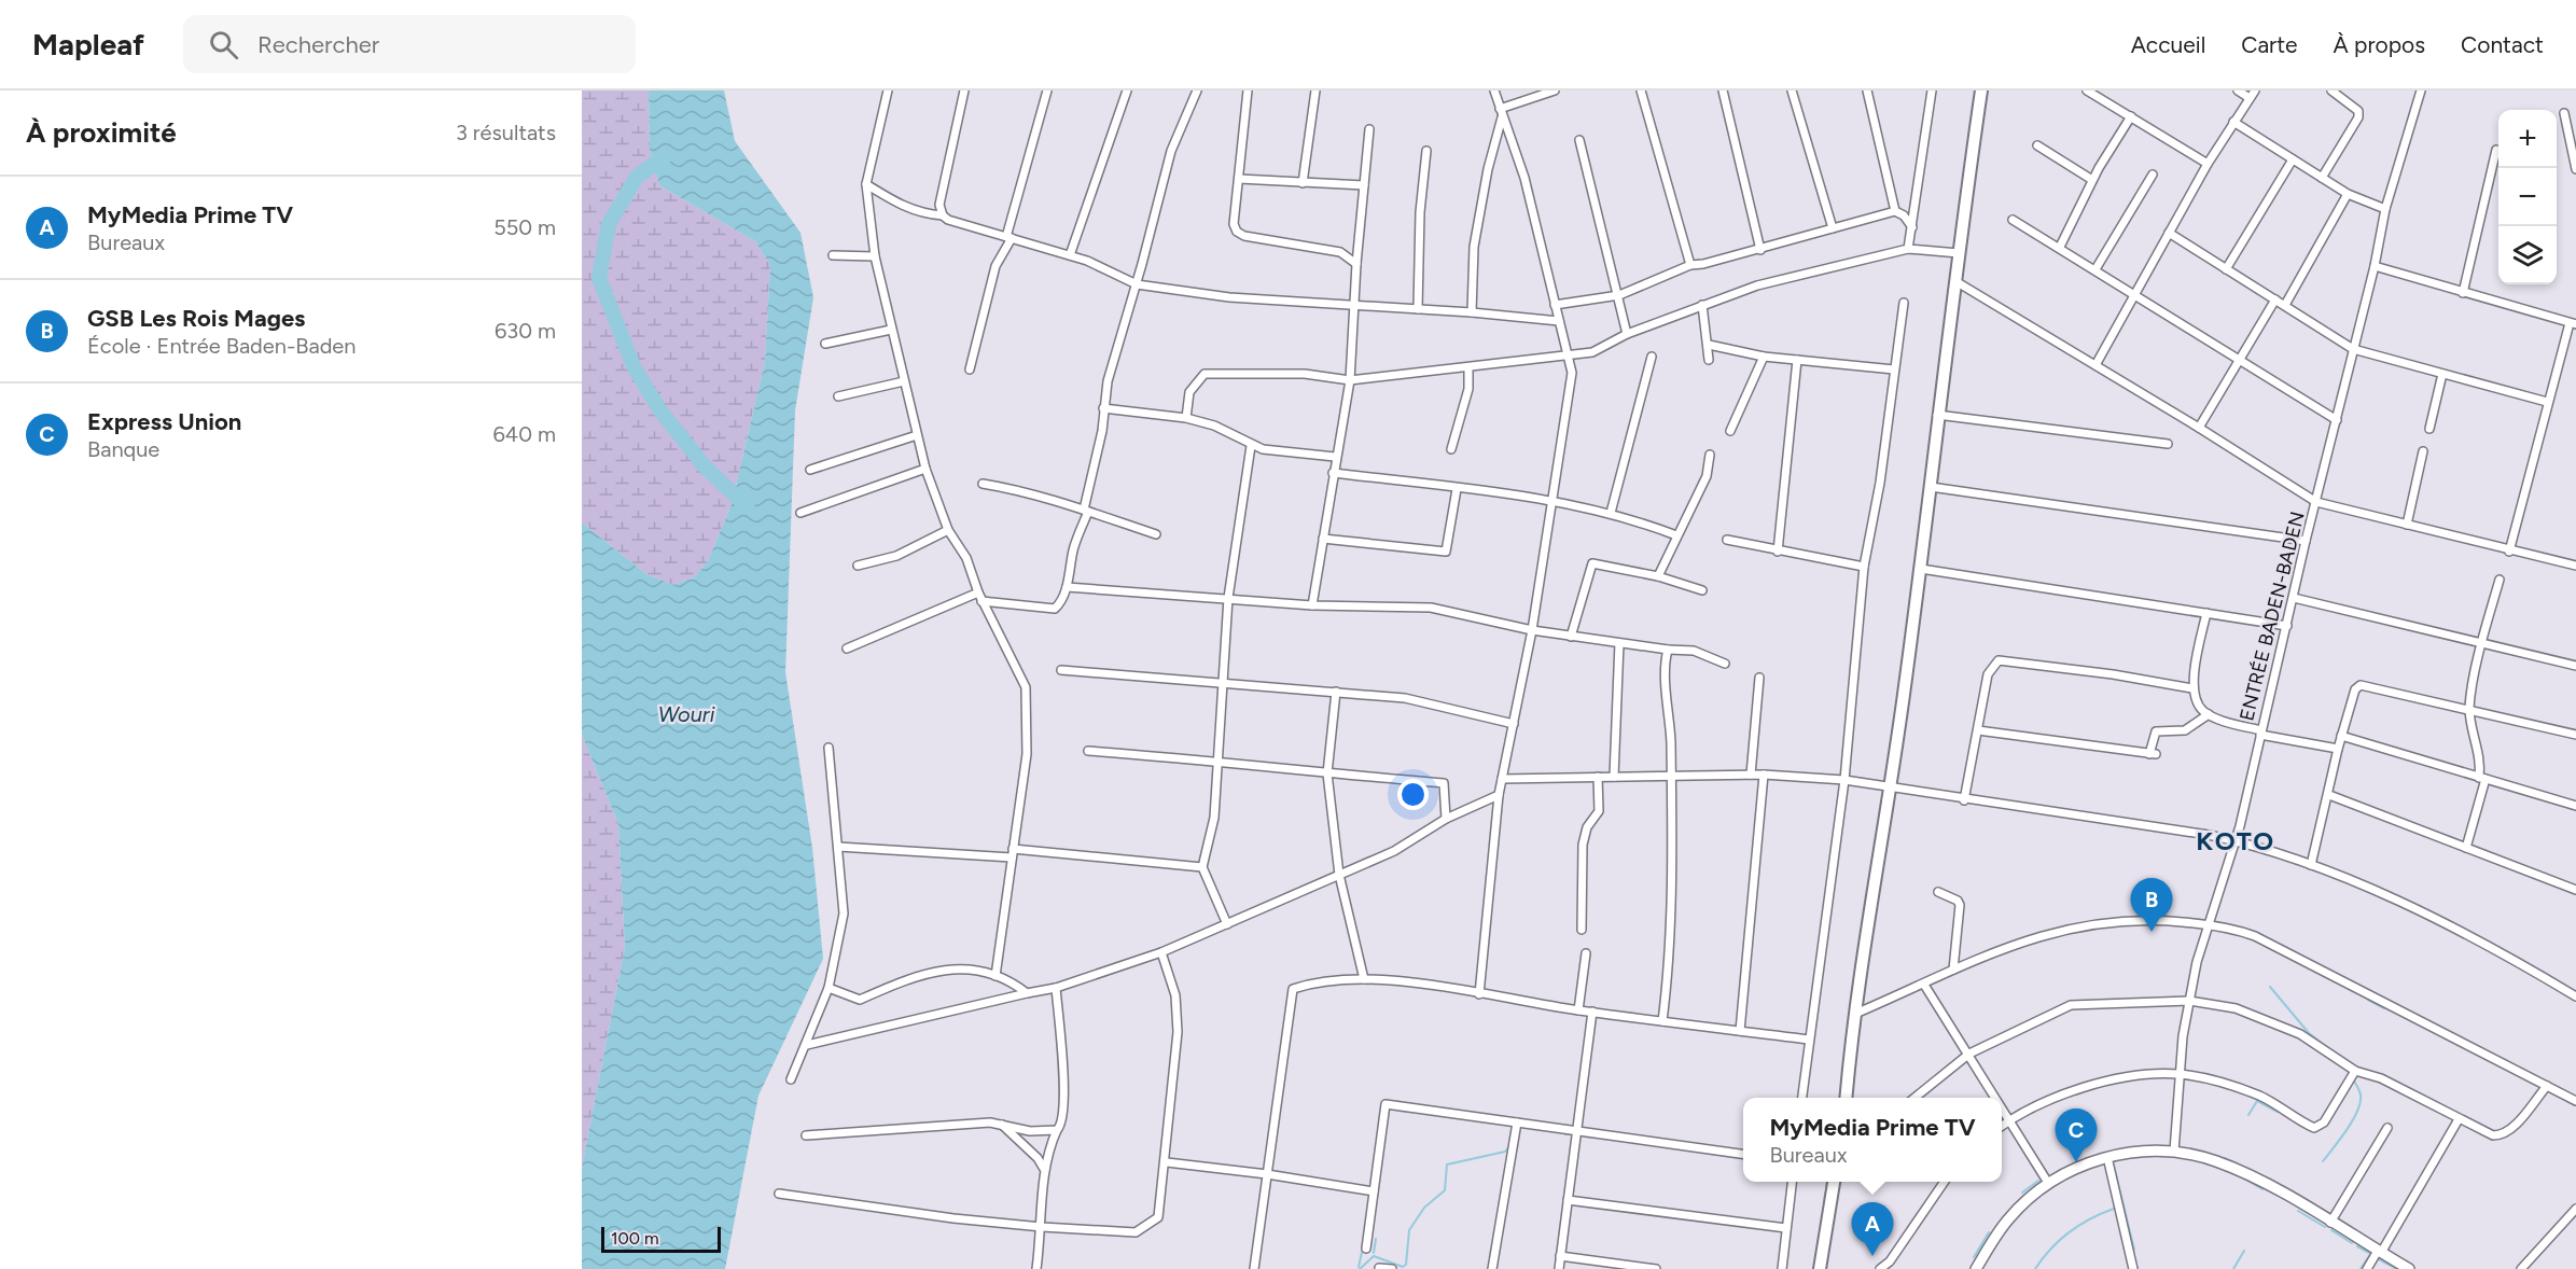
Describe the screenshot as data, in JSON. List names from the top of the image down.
{
  "streets": {
    "street": ["ENTRÉE BADEN-BADEN"]
  },
  "districts": ["KOTO"],
  "water": ["Wouri"],
  "scale_bar": "100 m",
  "page": {
    "header": "Mapleaf",
    "search": "Rechercher",
    "nav": [
      "Accueil",
      "Carte",
      "À propos",
      "Contact"
    ],
    "heading": ["À proximité", "3 résultats"],
    "map_buttons": ["+", "−"],
    "list": [
      {
        "mark": "A",
        "name": "MyMedia Prime TV",
        "note": "Bureaux",
        "value": "550 m"
      },
      {
        "mark": "B",
        "name": "GSB Les Rois Mages",
        "note": "École · Entrée Baden-Baden",
        "value": "630 m"
      },
      {
        "mark": "C",
        "name": "Express Union",
        "note": "Banque",
        "value": "640 m"
      }
    ],
    "pins": ["B", "C", "A"],
    "popup": ["MyMedia Prime TV", "Bureaux"],
    "scale": "100 m"
  }
}
